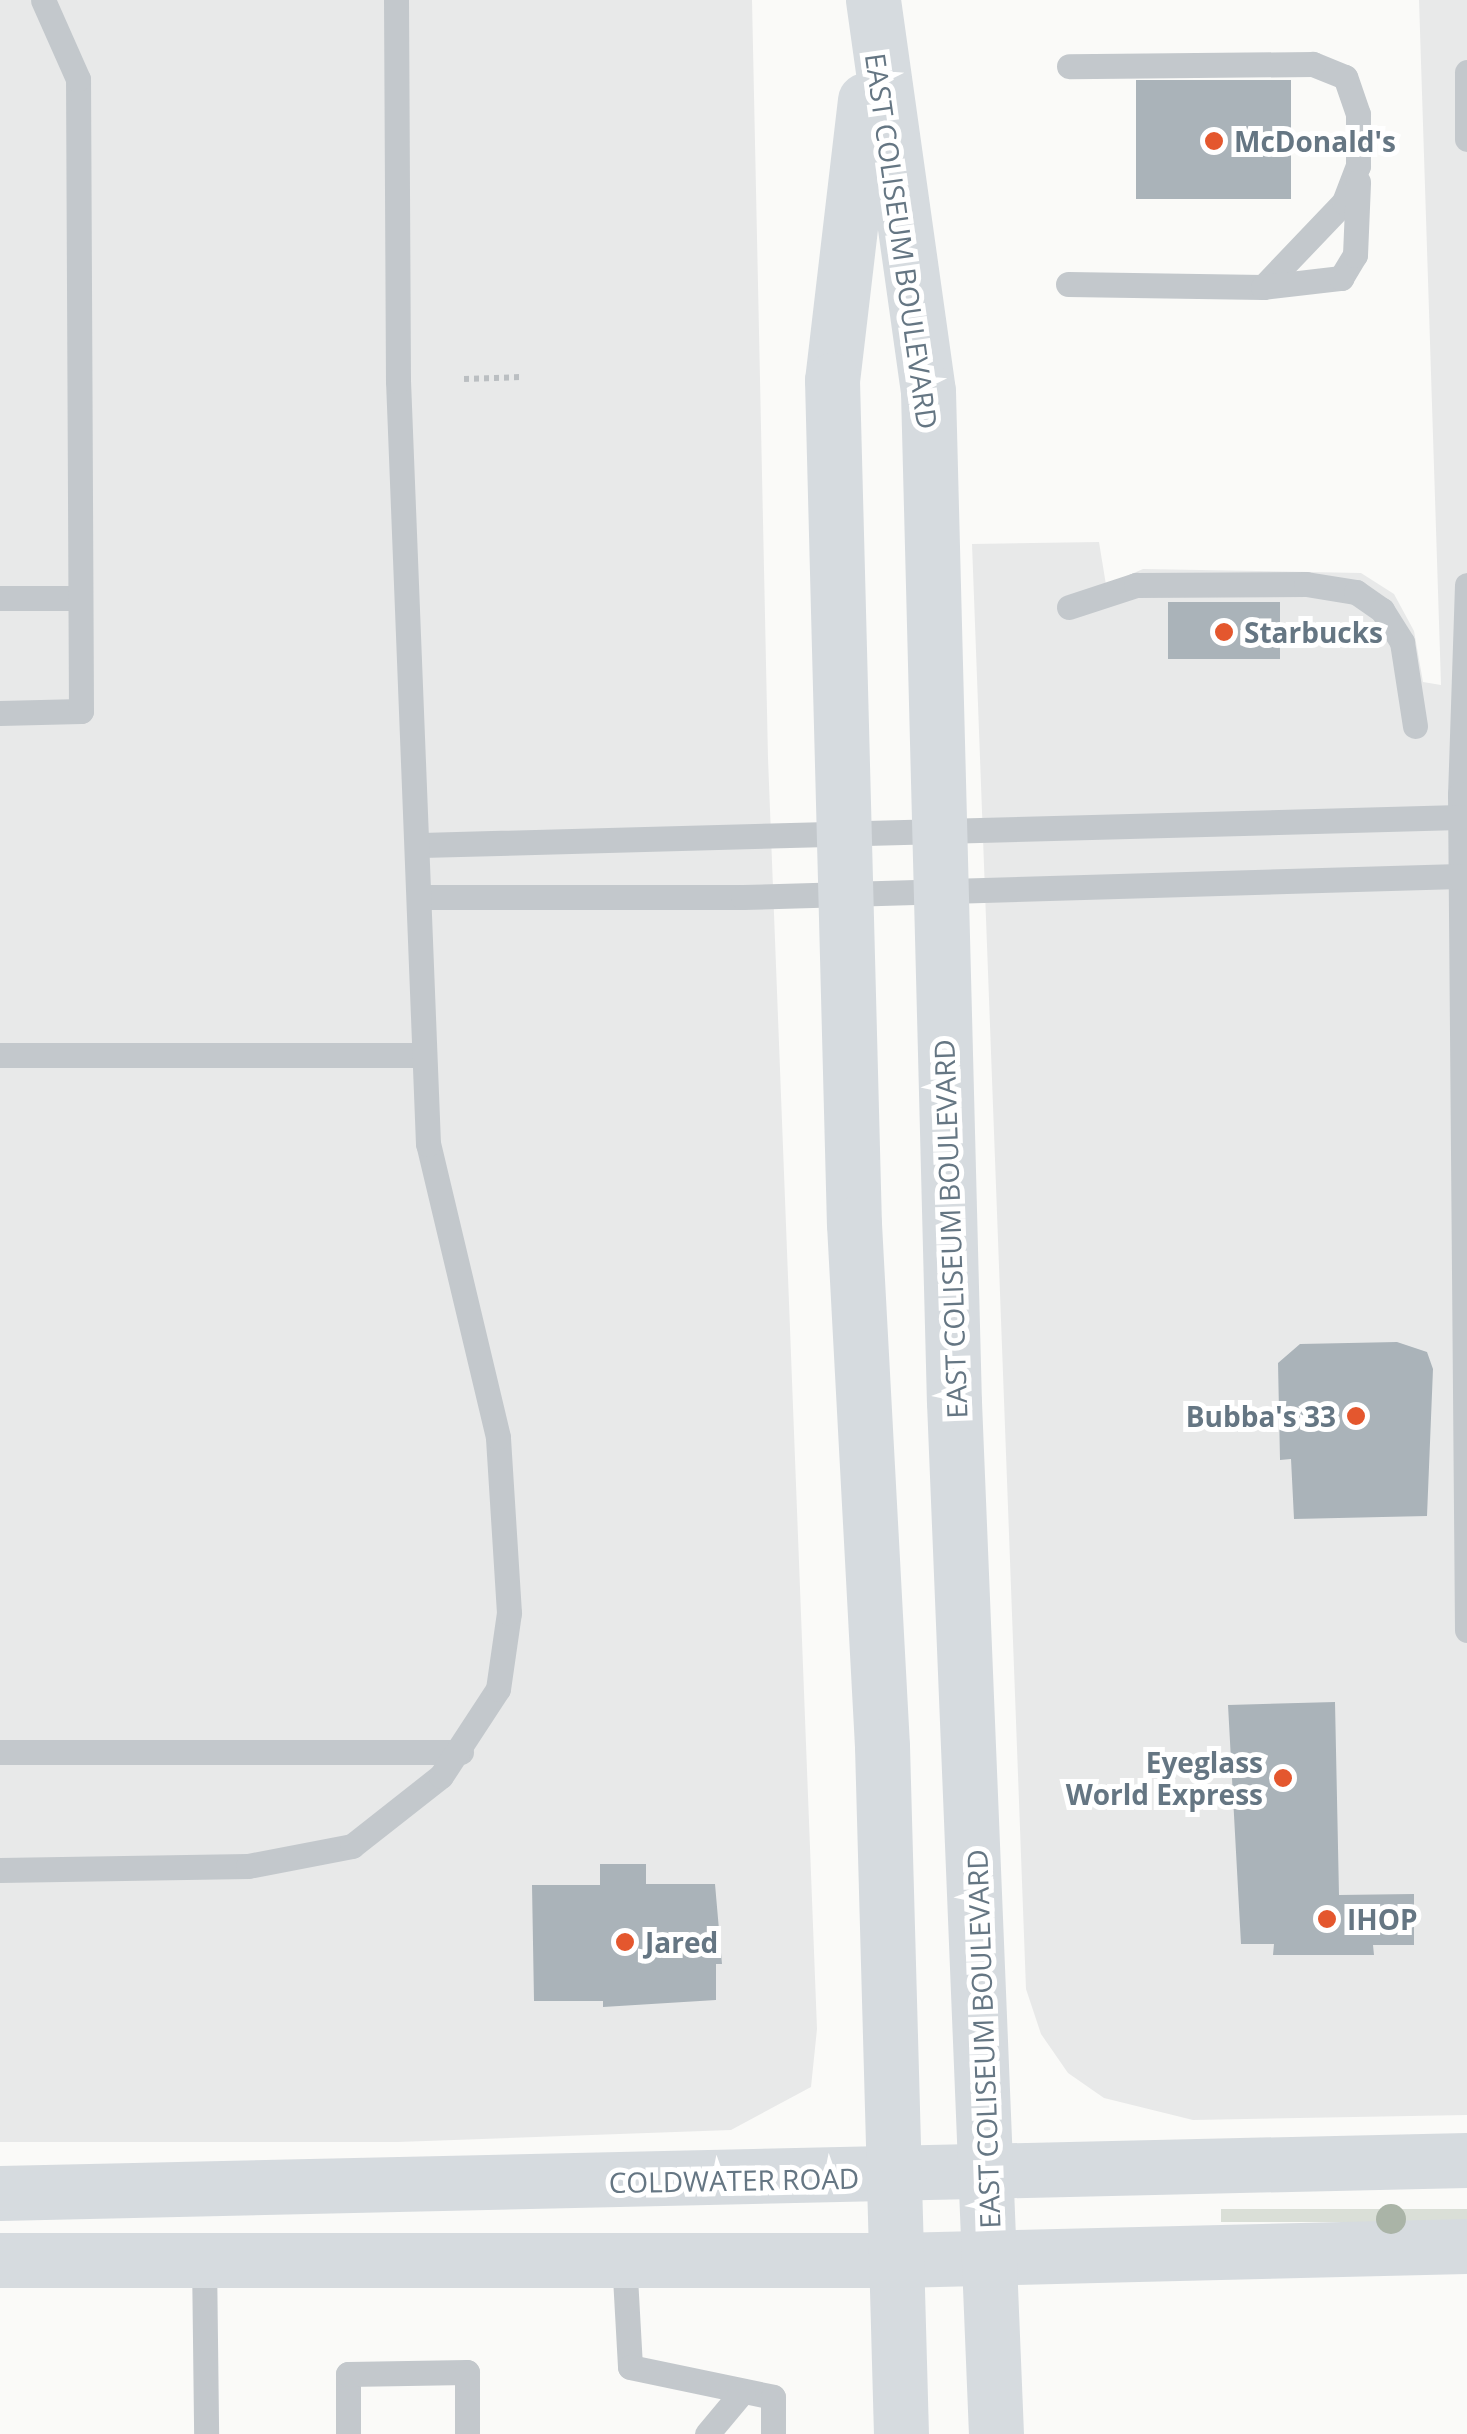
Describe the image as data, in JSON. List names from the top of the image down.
{
  "streets": {
    "main road": ["EAST COLISEUM BOULEVARD", "COLDWATER ROAD"]
  },
  "crossings": [
    ["EAST COLISEUM BOULEVARD", "COLDWATER ROAD"]
  ],
  "places": [
    "McDonald's",
    "Starbucks",
    "Bubba's 33",
    "Eyeglass World Express",
    "IHOP",
    "Jared"
  ]
}
